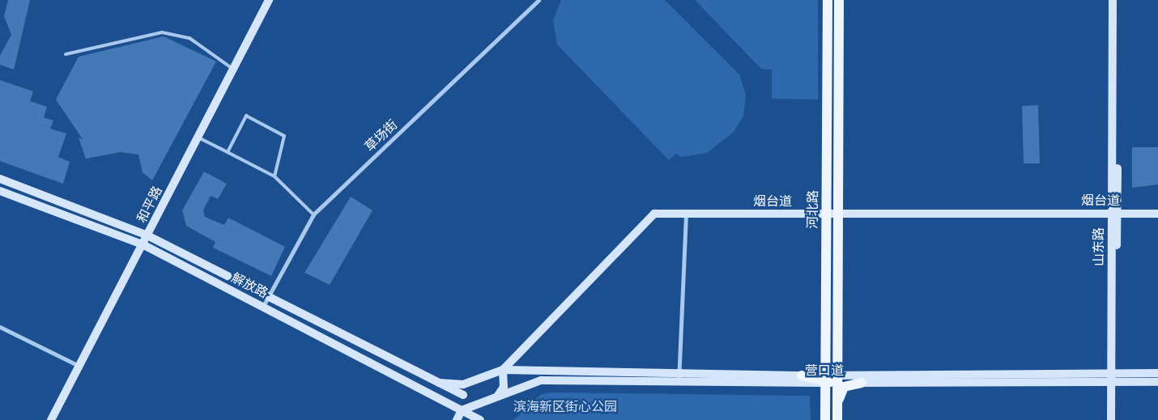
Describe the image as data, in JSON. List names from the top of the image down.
{
  "streets": {
    "main road": ["河北路"],
    "street": [
      "草场街",
      "烟台道",
      "和平路",
      "山东路",
      "解放路",
      "营口道"
    ]
  },
  "crossings": [
    ["草场街", "解放路"],
    ["烟台道", "河北路"],
    ["烟台道", "山东路"],
    ["烟台道", "营口道"],
    ["和平路", "解放路"],
    ["河北路", "营口道"],
    ["山东路", "营口道"],
    ["解放路", "营口道"]
  ],
  "parks": ["滨海新区街心公园"]
}
